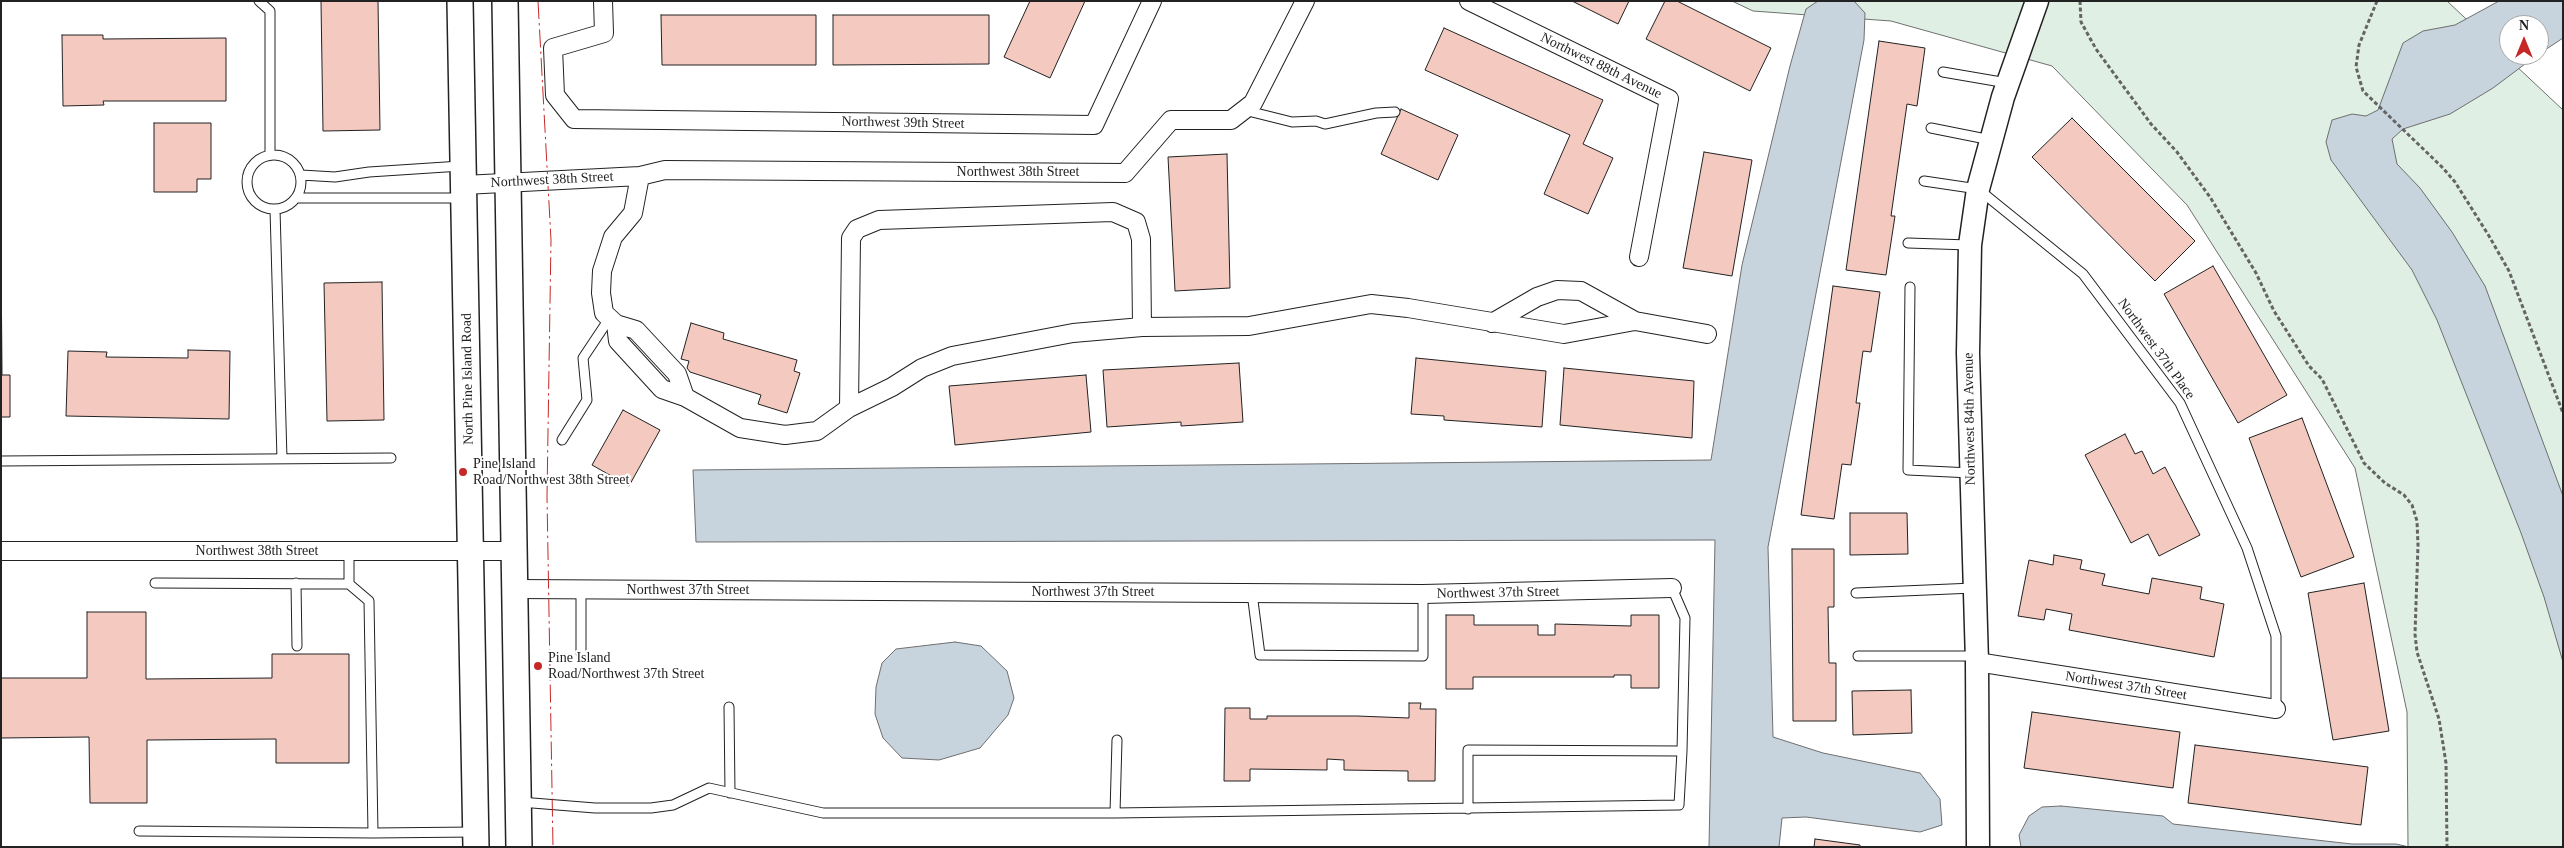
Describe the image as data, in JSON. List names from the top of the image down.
{
  "streets": {
    "main road": ["North Pine Island Road"],
    "street": [
      "Northwest 88th Avenue",
      "Northwest 39th Street",
      "Northwest 38th Street",
      "Northwest 84th Avenue",
      "Northwest 37th Street"
    ],
    "lane": ["Northwest 37th Place"]
  },
  "crossings": [
    ["Northwest 38th Street", "North Pine Island Road"],
    ["Northwest 37th Place", "Northwest 84th Avenue"],
    ["Northwest 37th Place", "Northwest 37th Street"],
    ["Northwest 84th Avenue", "Northwest 37th Street"]
  ],
  "places": ["Pine Island Road/Northwest 38th Street", "Pine Island Road/Northwest 37th Street"],
  "north": "top"
}
